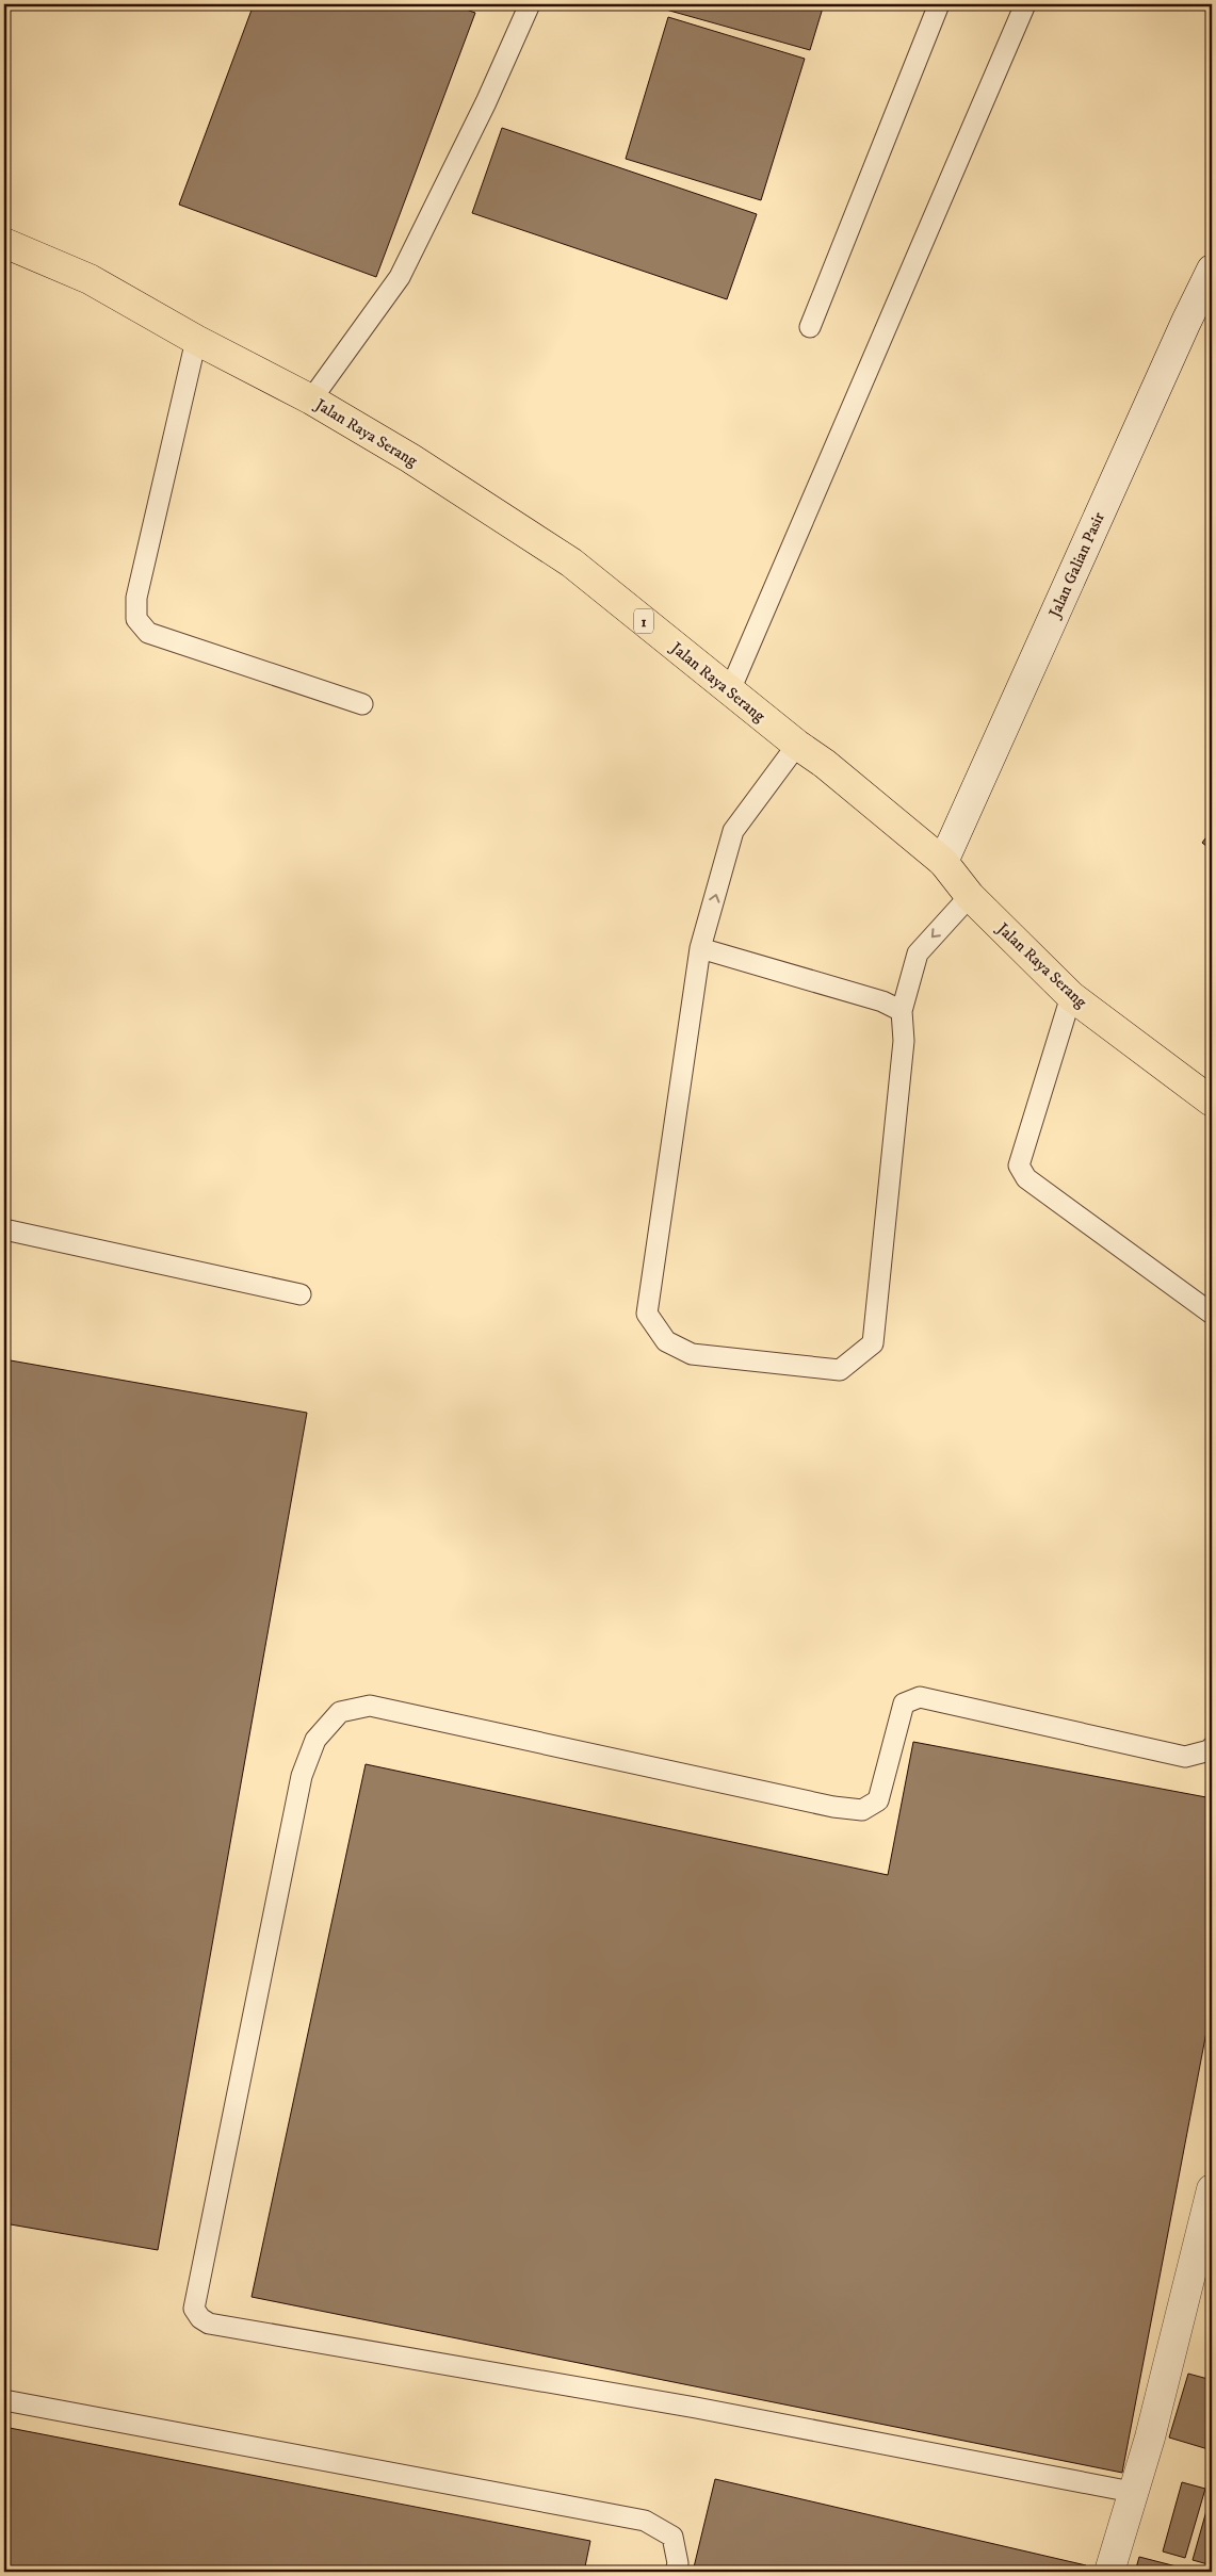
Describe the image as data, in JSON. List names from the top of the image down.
{
  "streets": {
    "highway": ["Jalan Raya Serang", "1"],
    "street": ["Jalan Galian Pasir"]
  },
  "crossings": [
    ["Jalan Raya Serang", "Jalan Galian Pasir"]
  ]
}
